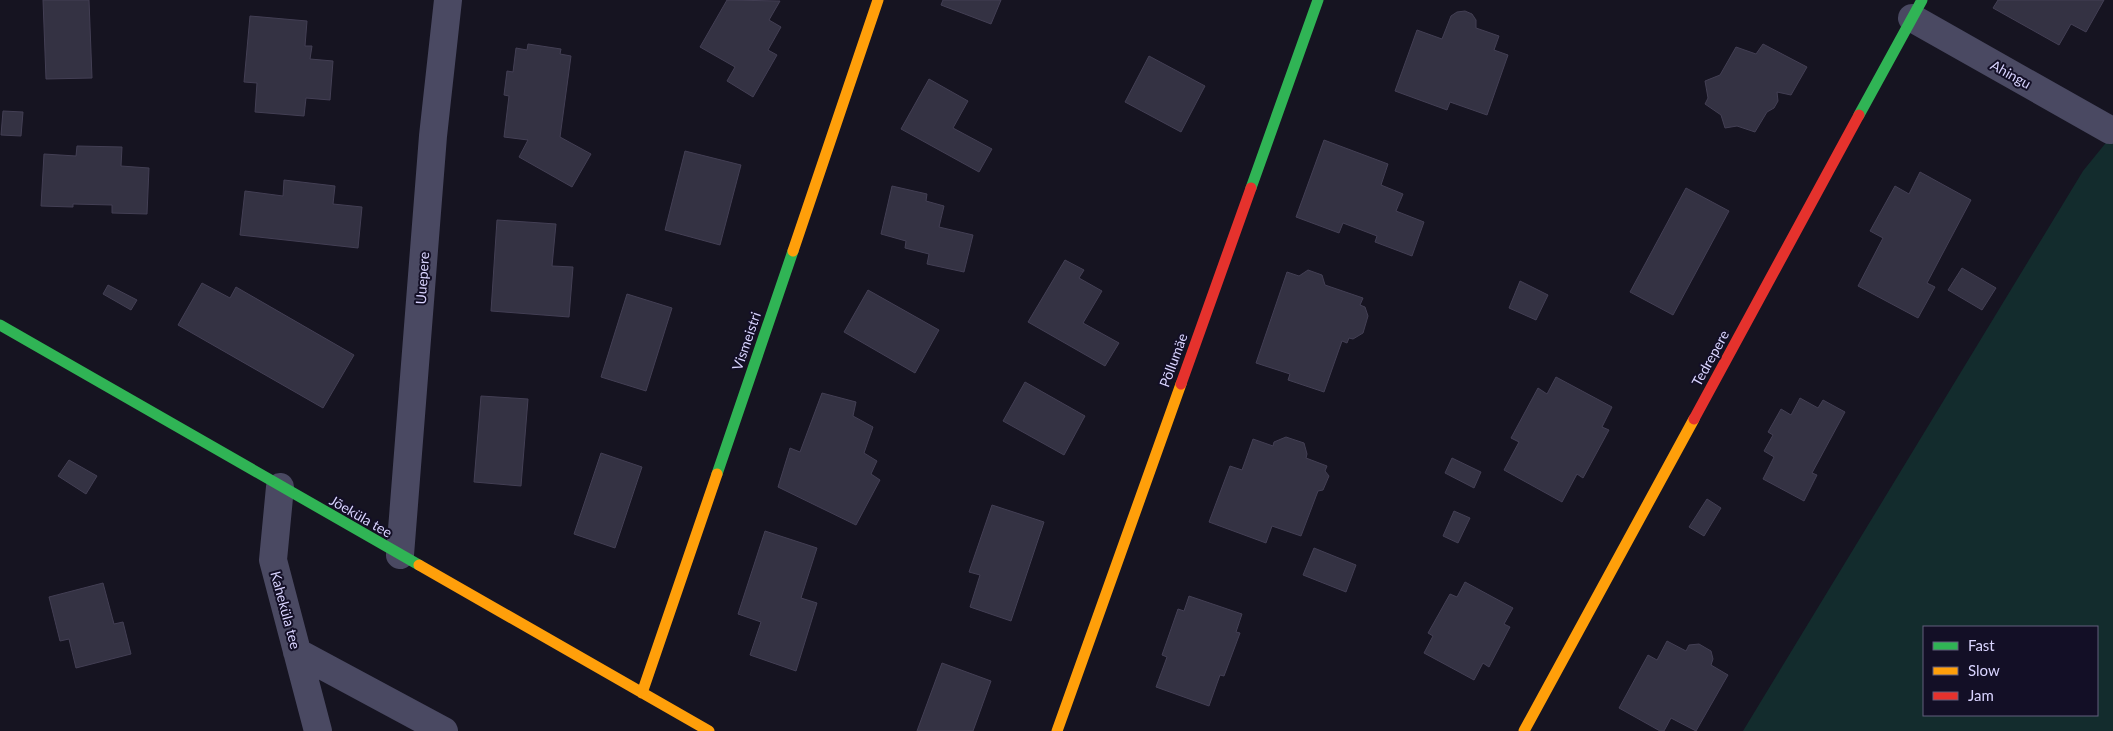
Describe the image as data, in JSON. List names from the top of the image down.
{
  "streets": {
    "street": [
      "Ahingu",
      "Uuepere",
      "Vismeistri",
      "Tedrepere",
      "Põllumäe",
      "Jõeküla tee",
      "Kaheküla tee"
    ]
  },
  "crossings": [
    ["Ahingu", "Tedrepere"],
    ["Uuepere", "Jõeküla tee"],
    ["Vismeistri", "Jõeküla tee"],
    ["Jõeküla tee", "Kaheküla tee"]
  ],
  "legend": ["Fast", "Slow", "Jam"]
}
